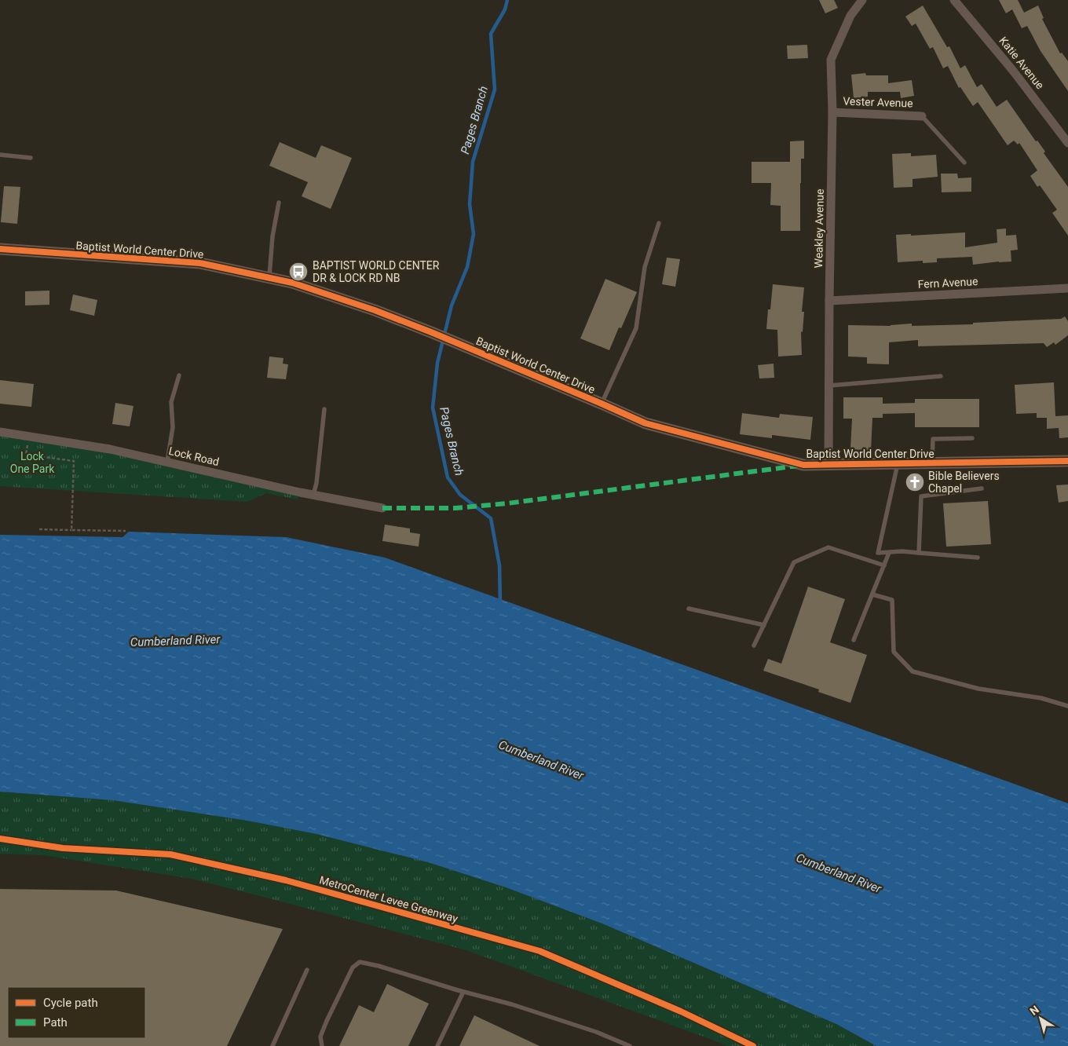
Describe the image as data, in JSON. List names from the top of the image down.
{
  "streets": {
    "street": [
      "Katie Avenue",
      "Vester Avenue",
      "Weakley Avenue",
      "Baptist World Center Drive",
      "Fern Avenue",
      "Lock Road"
    ],
    "cycle path": ["MetroCenter Levee Greenway"]
  },
  "crossings": [
    ["Vester Avenue", "Weakley Avenue"],
    ["Weakley Avenue", "Baptist World Center Drive"],
    ["Weakley Avenue", "Fern Avenue"]
  ],
  "water": ["Pages Branch", "Cumberland River"],
  "parks": ["Lock One Park"],
  "places": {
    "bus stop": ["BAPTIST WORLD CENTER DR & LOCK RD NB"],
    "church": ["Bible Believers Chapel"]
  },
  "legend": ["Cycle path", "Path"],
  "north": "top left"
}
